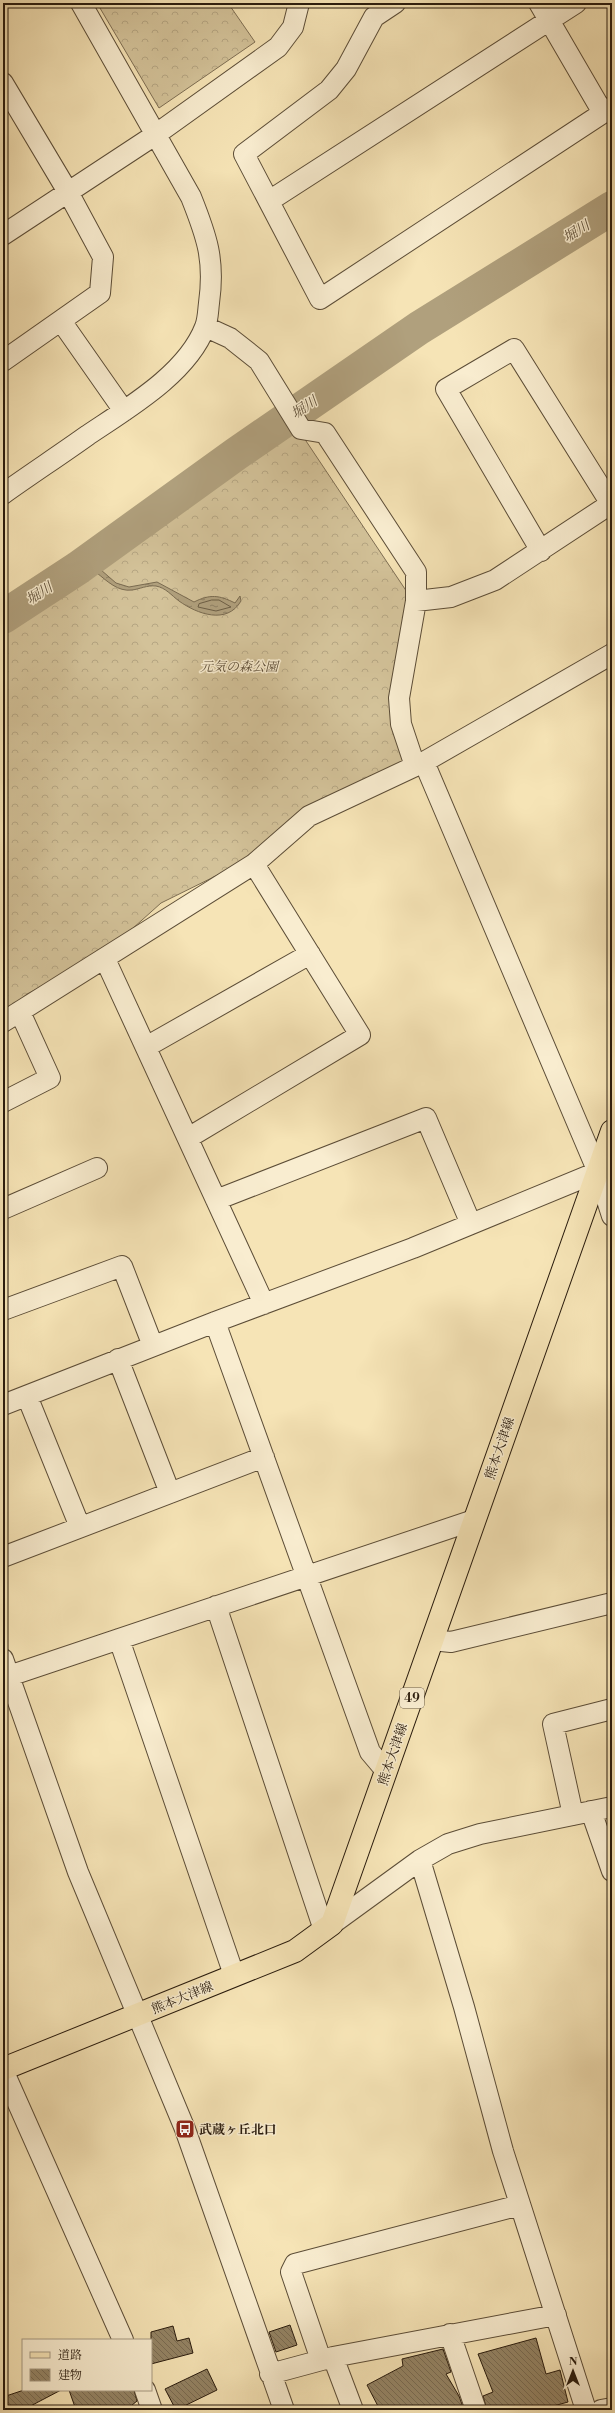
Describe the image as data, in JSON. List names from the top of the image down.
{
  "streets": {
    "main road": ["熊本大津線", "49"]
  },
  "water": ["堀川"],
  "parks": ["元気の森公園"],
  "places": {
    "bus stop": ["武蔵ヶ丘北口"]
  },
  "legend": ["道路", "建物"],
  "north": "top"
}
